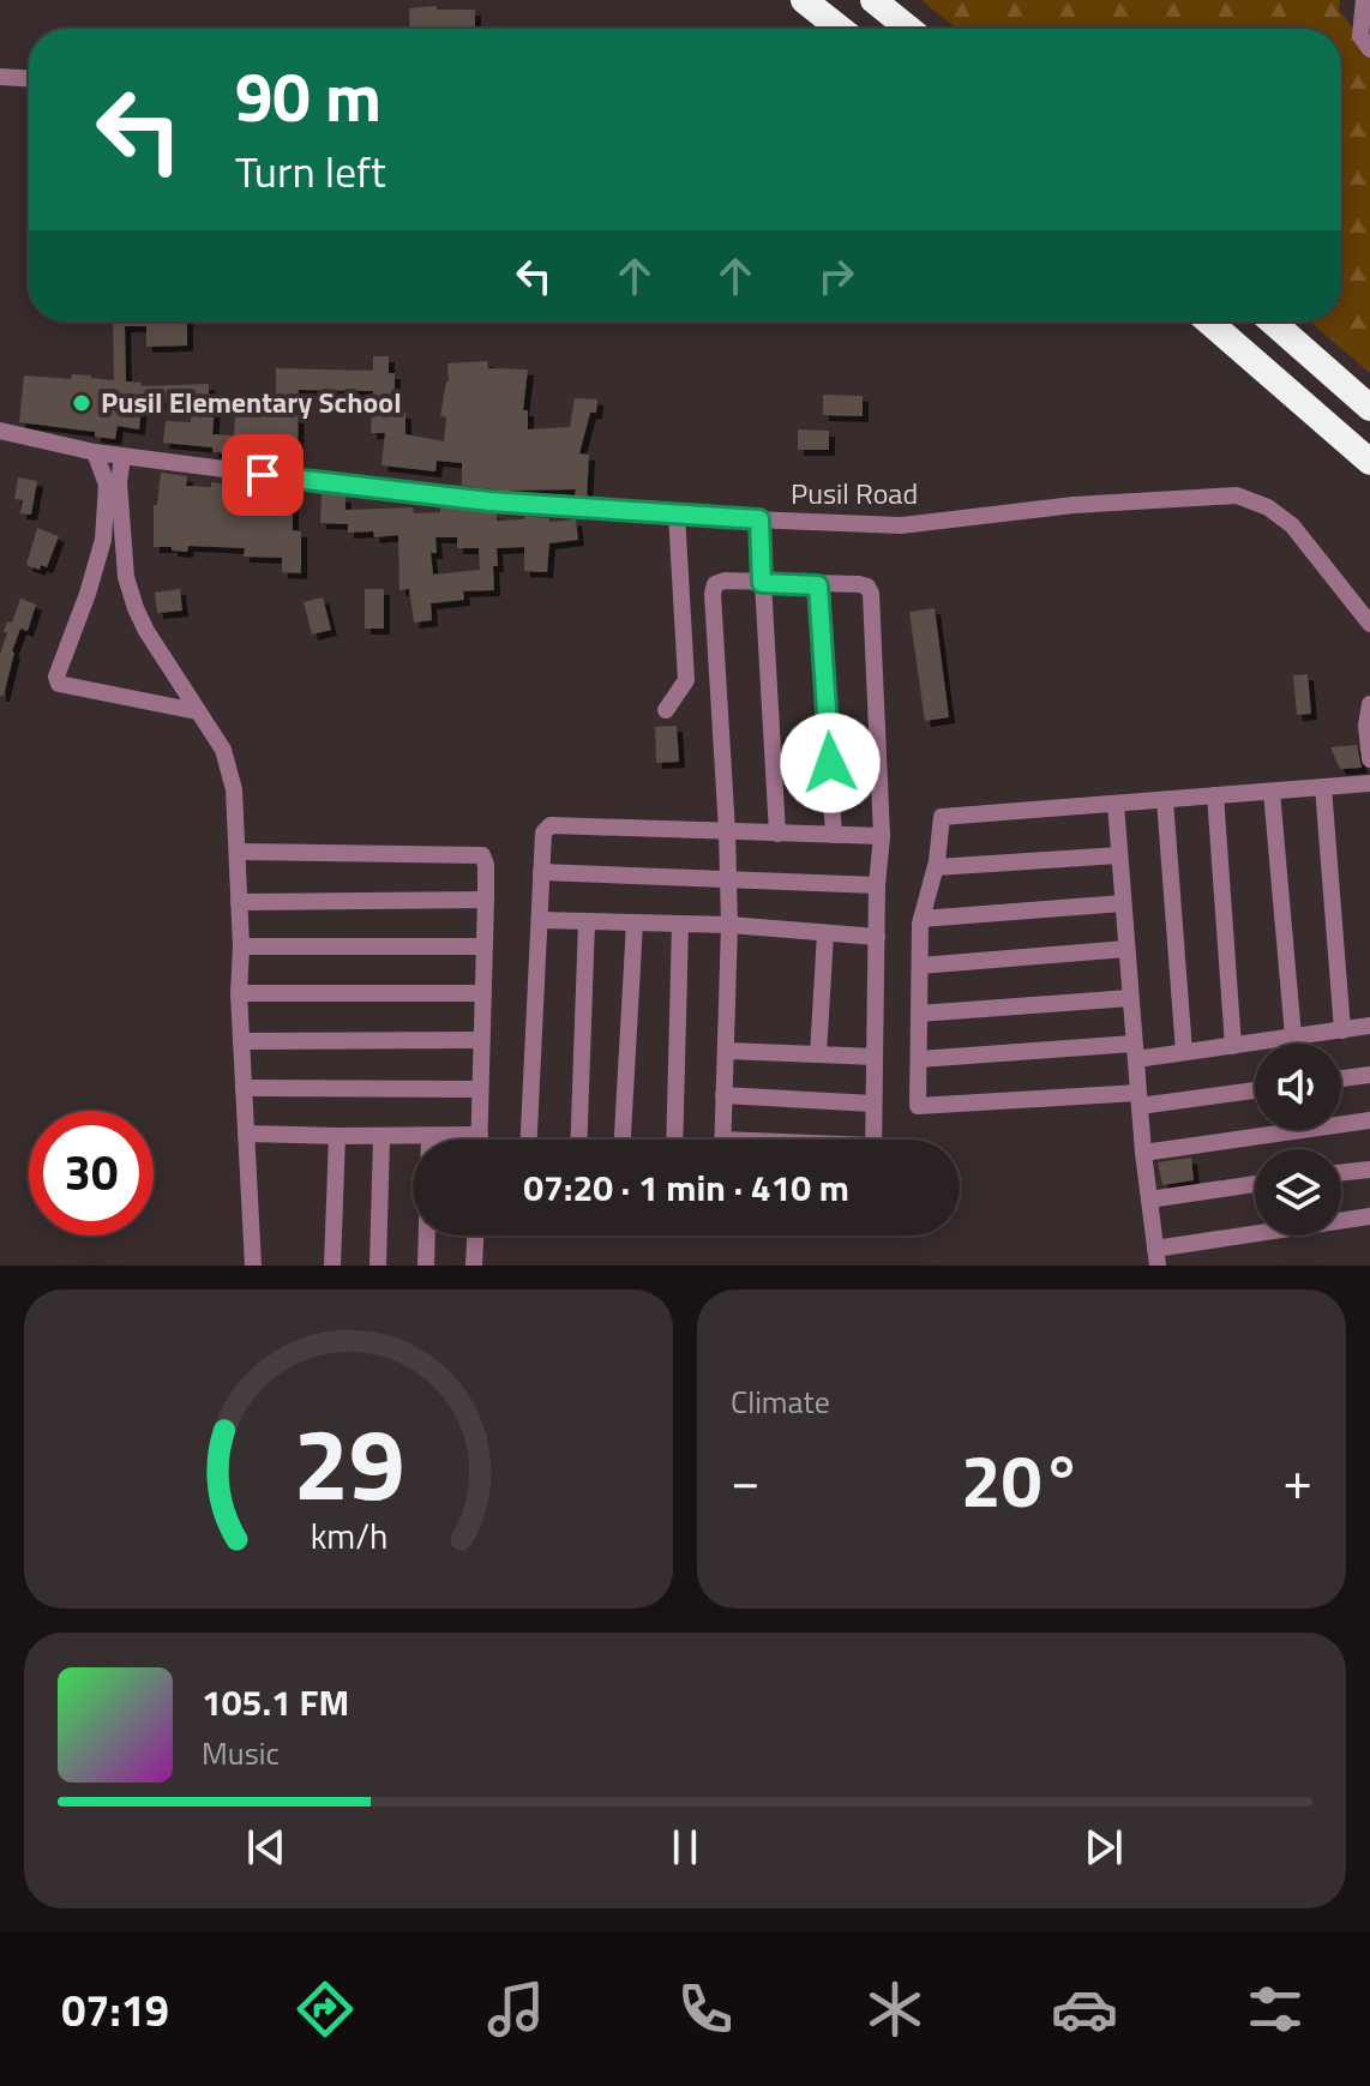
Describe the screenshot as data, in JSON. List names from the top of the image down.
{
  "streets": {
    "street": ["Pusil Road"]
  },
  "places": ["Pusil Elementary School"],
  "page": {
    "turn": ["90 m", "Turn left"],
    "limit": "30",
    "trip": "07:20 · 1 min · 410 m",
    "tile": "Climate",
    "heat": ["−", "20°", "+"],
    "song": ["105.1 FM", "Music"],
    "tabs": "07:19",
    "gauge": ["29", "km/h"]
  }
}
